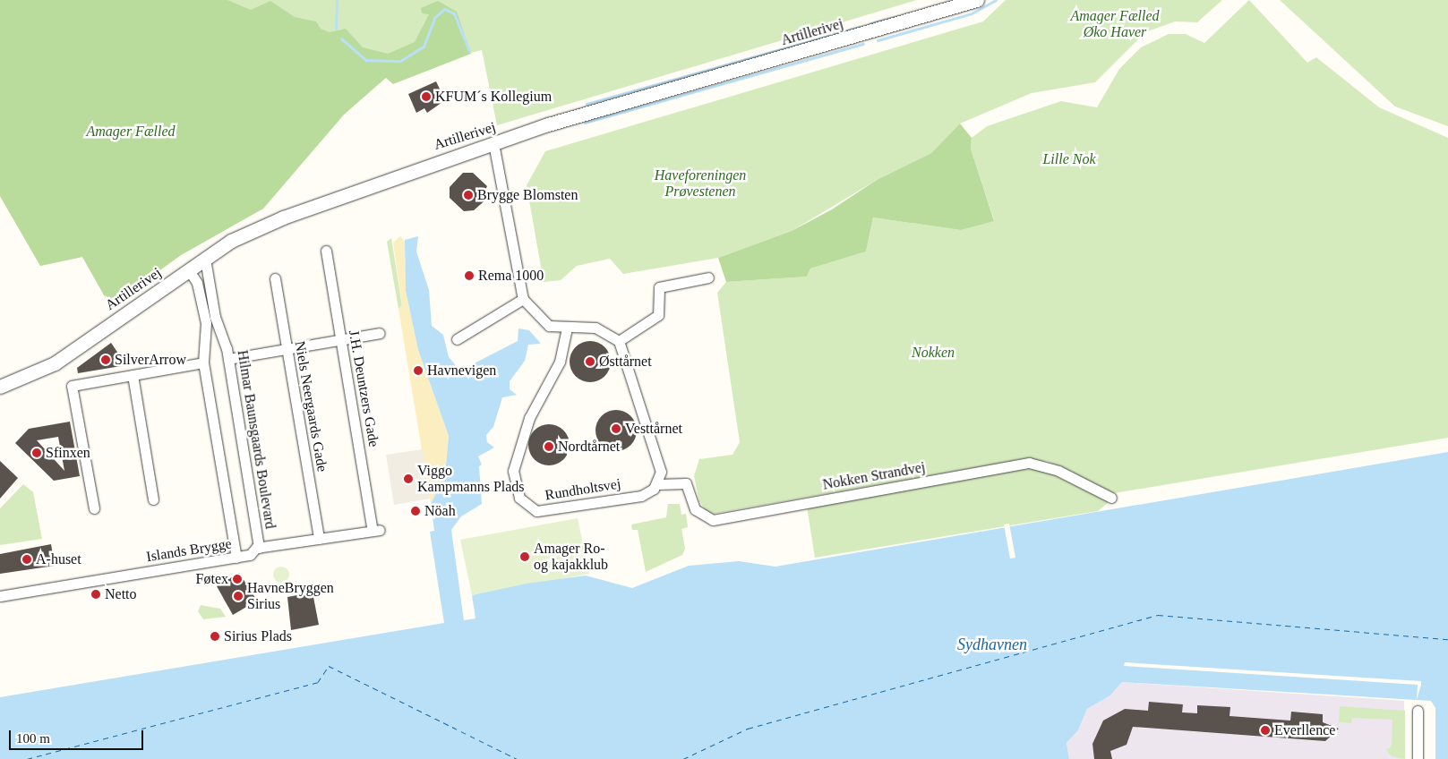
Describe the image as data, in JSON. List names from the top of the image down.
{
  "streets": {
    "street": [
      "Artillerivej",
      "J.H. Deuntzers Gade",
      "Niels Neergaards Gade",
      "Hilmar Baunsgaards Boulevard",
      "Nokken Strandvej",
      "Rundholtsvej",
      "Islands Brygge"
    ]
  },
  "crossings": [
    ["Artillerivej", "Hilmar Baunsgaards Boulevard"],
    ["J.H. Deuntzers Gade", "Islands Brygge"],
    ["Niels Neergaards Gade", "Islands Brygge"],
    ["Hilmar Baunsgaards Boulevard", "Islands Brygge"],
    ["Nokken Strandvej", "Rundholtsvej"]
  ],
  "water": ["Sydhavnen"],
  "parks": [
    "Amager Fælled Øko Haver",
    "Amager Fælled",
    "Lille Nok",
    "Haveforeningen Prøvestenen",
    "Nokken"
  ],
  "places": [
    "KFUM´s Kollegium",
    "Brygge Blomsten",
    "Rema 1000",
    "SilverArrow",
    "Østtårnet",
    "Havnevigen",
    "Vesttårnet",
    "Nordtårnet",
    "Sfinxen",
    "Viggo Kampmanns Plads",
    "Nöah",
    "Amager Ro- og kajakklub",
    "A-huset",
    "Føtex",
    "Netto",
    "HavneBryggen Sirius",
    "Sirius Plads",
    "Everllence"
  ],
  "scale_bar": "100 m"
}
